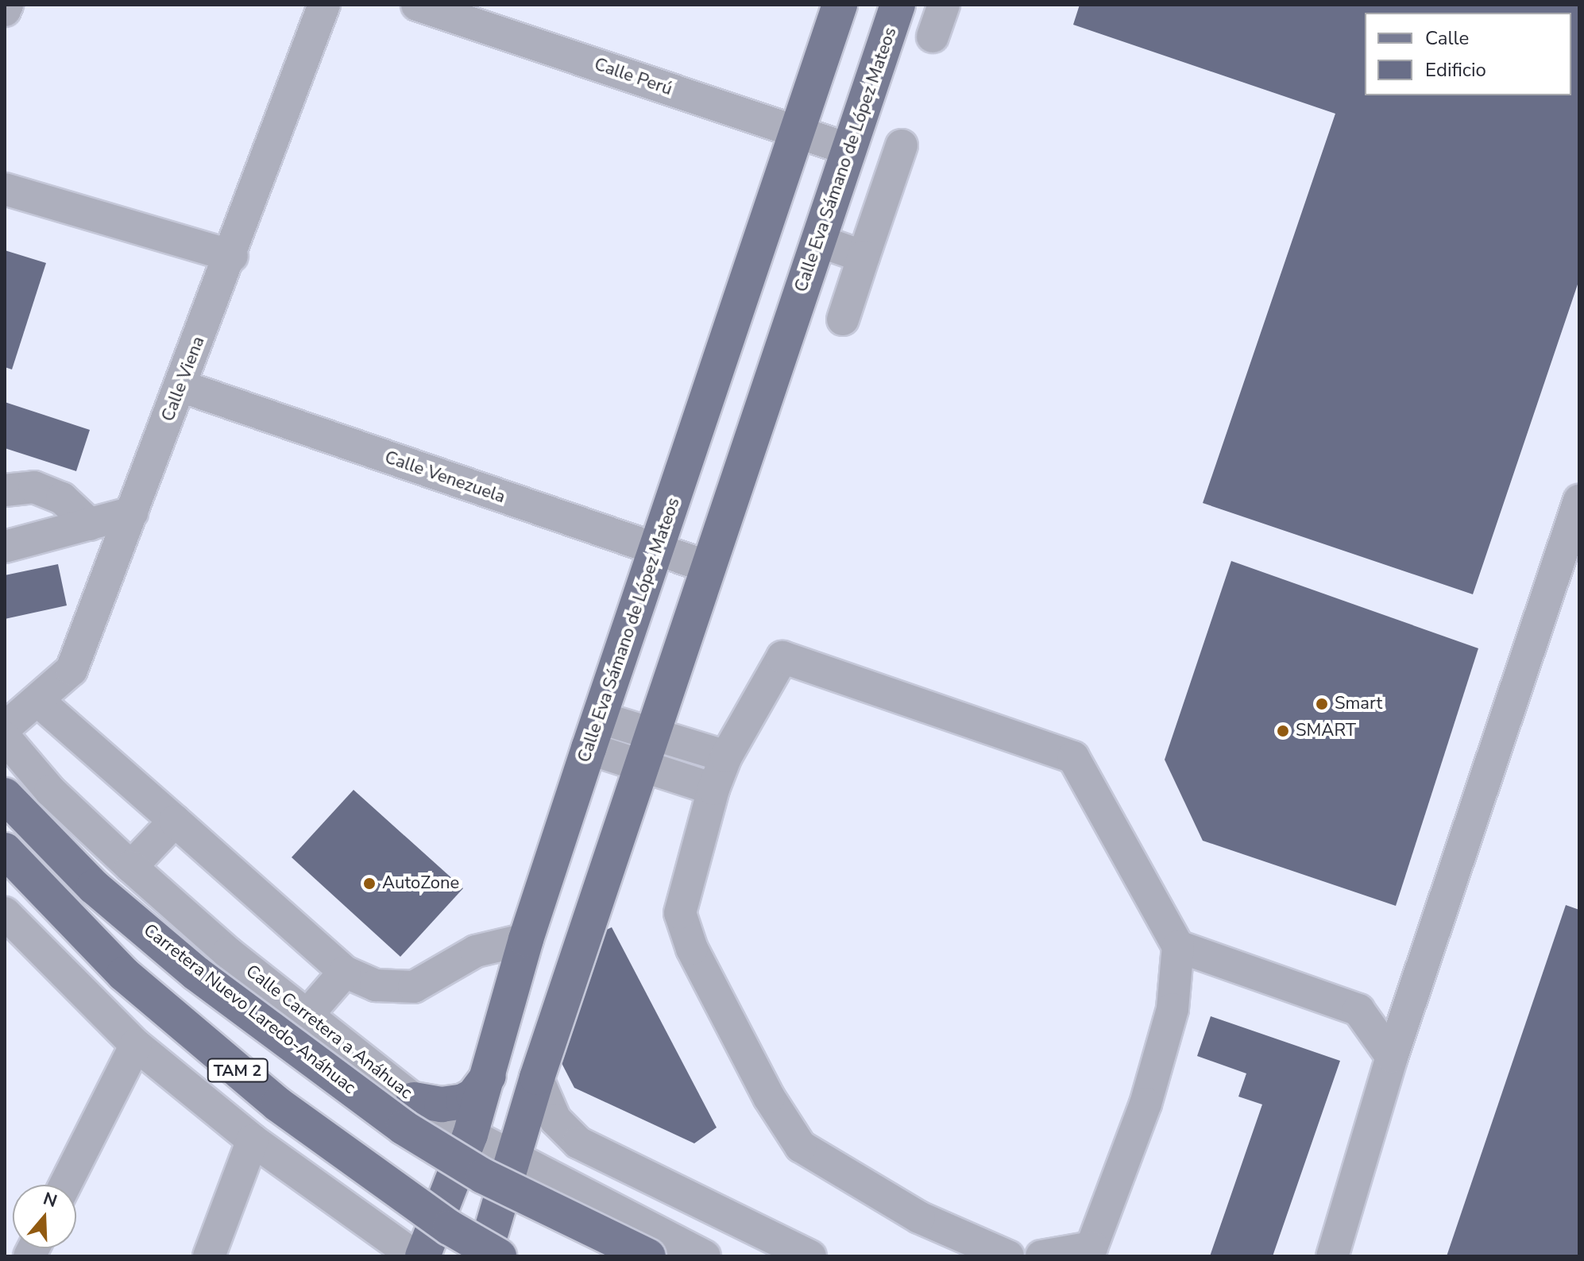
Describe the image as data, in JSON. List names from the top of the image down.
{
  "streets": {
    "main road": ["Calle Eva Sámano de López Mateos", "Carretera Nuevo Laredo-Anáhuac", "TAM 2"],
    "street": [
      "Calle Perú",
      "Calle Viena",
      "Calle Venezuela",
      "Calle Carretera a Anáhuac"
    ]
  },
  "crossings": [
    ["Calle Perú", "Calle Eva Sámano de López Mateos"],
    ["Calle Eva Sámano de López Mateos", "Calle Venezuela"],
    ["Calle Eva Sámano de López Mateos", "Calle Carretera a Anáhuac"],
    ["Calle Viena", "Calle Venezuela"]
  ],
  "places": ["Smart", "SMART", "AutoZone"],
  "legend": ["Calle", "Edificio"],
  "north": "top"
}
